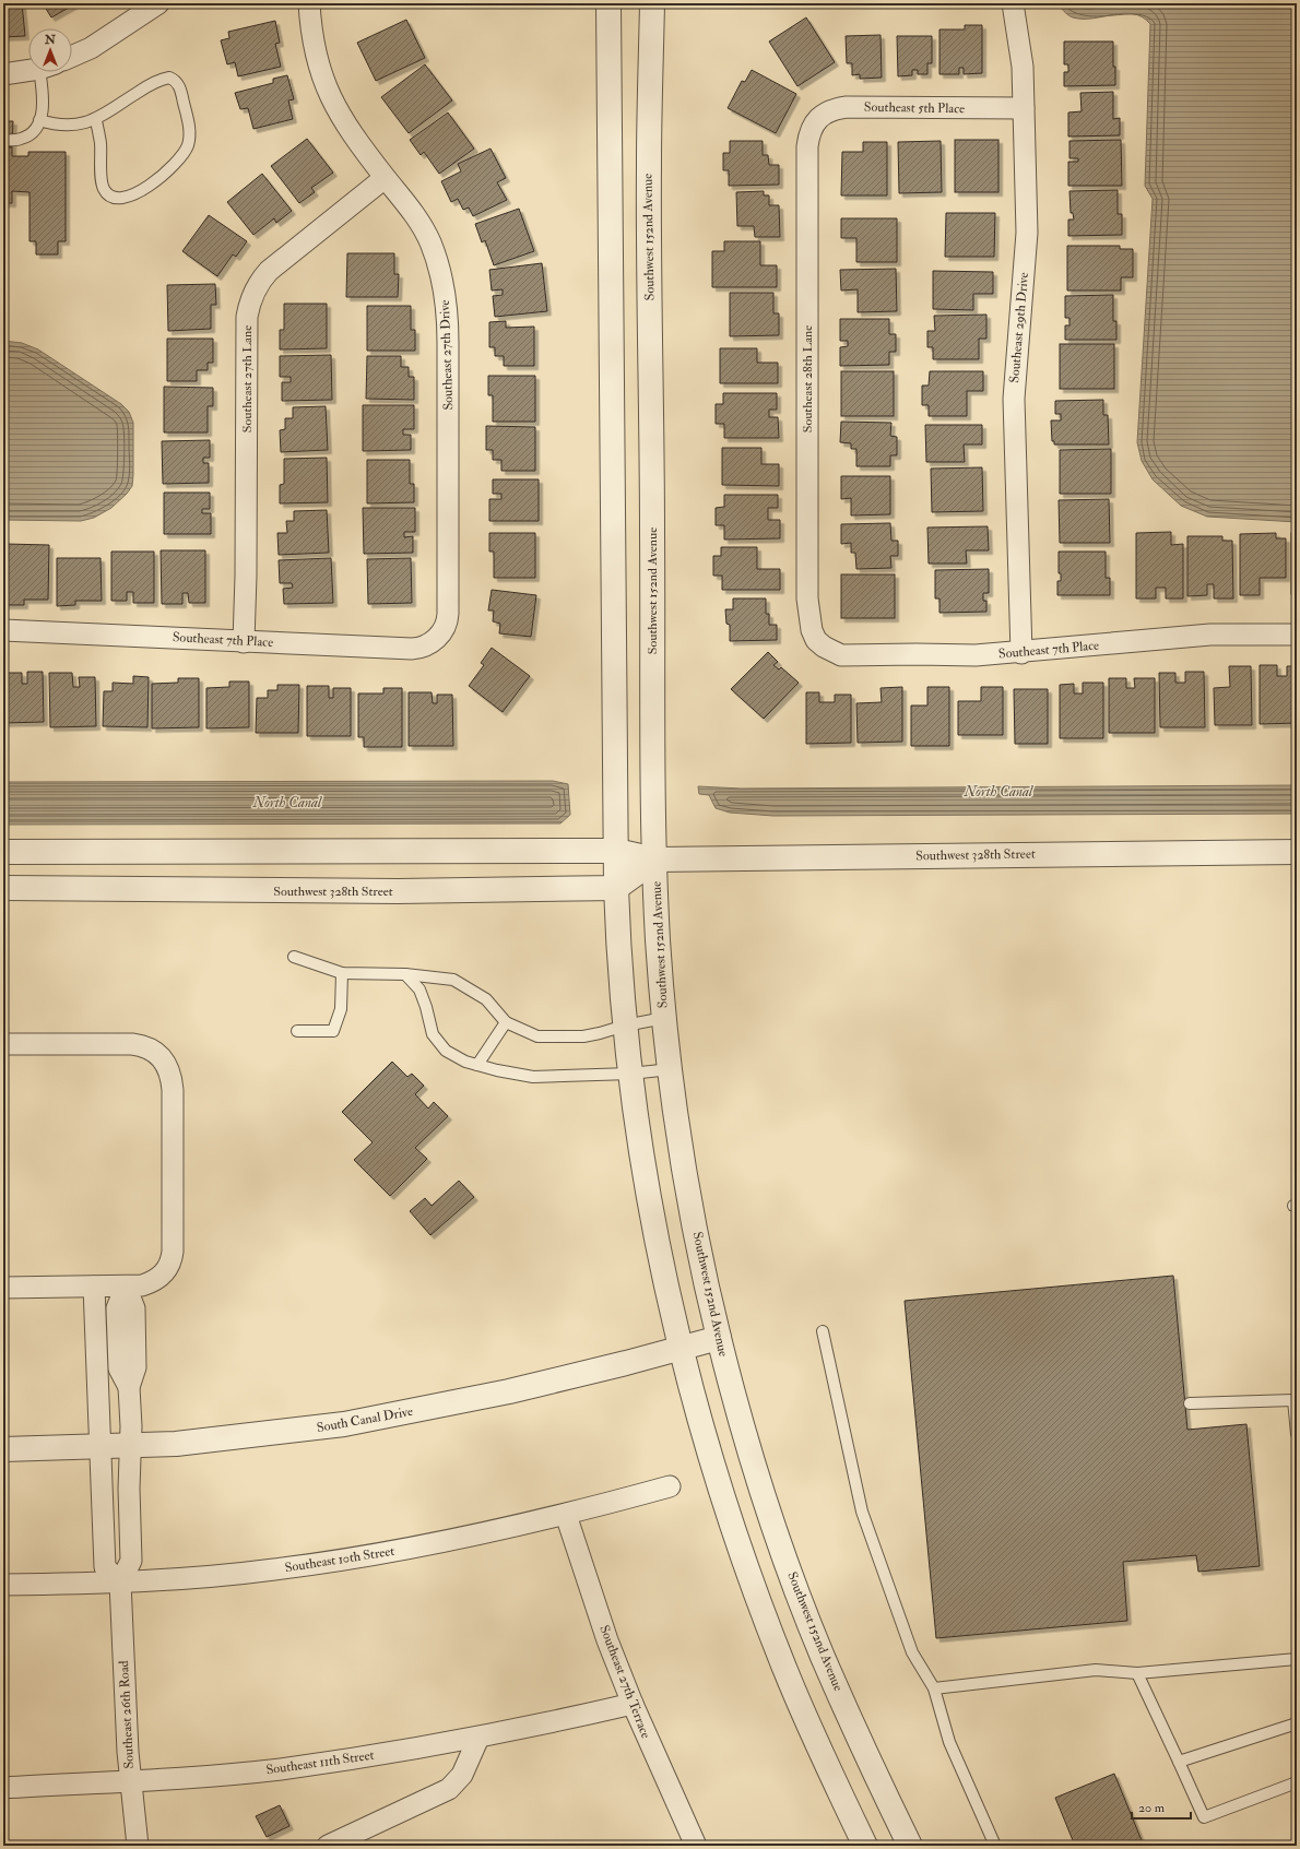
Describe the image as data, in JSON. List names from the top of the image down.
{
  "streets": {
    "street": [
      "Southeast 5th Place",
      "Southwest 152nd Avenue",
      "Southeast 29th Drive",
      "Southeast 27th Drive",
      "Southeast 27th Lane",
      "Southeast 28th Lane",
      "Southeast 7th Place",
      "Southwest 328th Street",
      "South Canal Drive",
      "Southeast 10th Street",
      "Southeast 27th Terrace",
      "Southeast 26th Road",
      "Southeast 11th Street"
    ]
  },
  "crossings": [
    ["Southeast 5th Place", "Southeast 29th Drive"],
    ["Southeast 5th Place", "Southeast 28th Lane"],
    ["Southwest 152nd Avenue", "Southwest 328th Street"],
    ["Southwest 152nd Avenue", "South Canal Drive"],
    ["Southeast 29th Drive", "Southeast 7th Place"],
    ["Southeast 27th Drive", "Southeast 27th Lane"],
    ["Southeast 27th Drive", "Southeast 7th Place"],
    ["Southeast 27th Lane", "Southeast 7th Place"],
    ["Southeast 28th Lane", "Southeast 7th Place"],
    ["South Canal Drive", "Southeast 26th Road"],
    ["Southeast 10th Street", "Southeast 27th Terrace"],
    ["Southeast 10th Street", "Southeast 26th Road"],
    ["Southeast 27th Terrace", "Southeast 11th Street"],
    ["Southeast 26th Road", "Southeast 11th Street"]
  ],
  "water": ["North Canal"],
  "scale_bar": "20 m",
  "north": "top"
}
